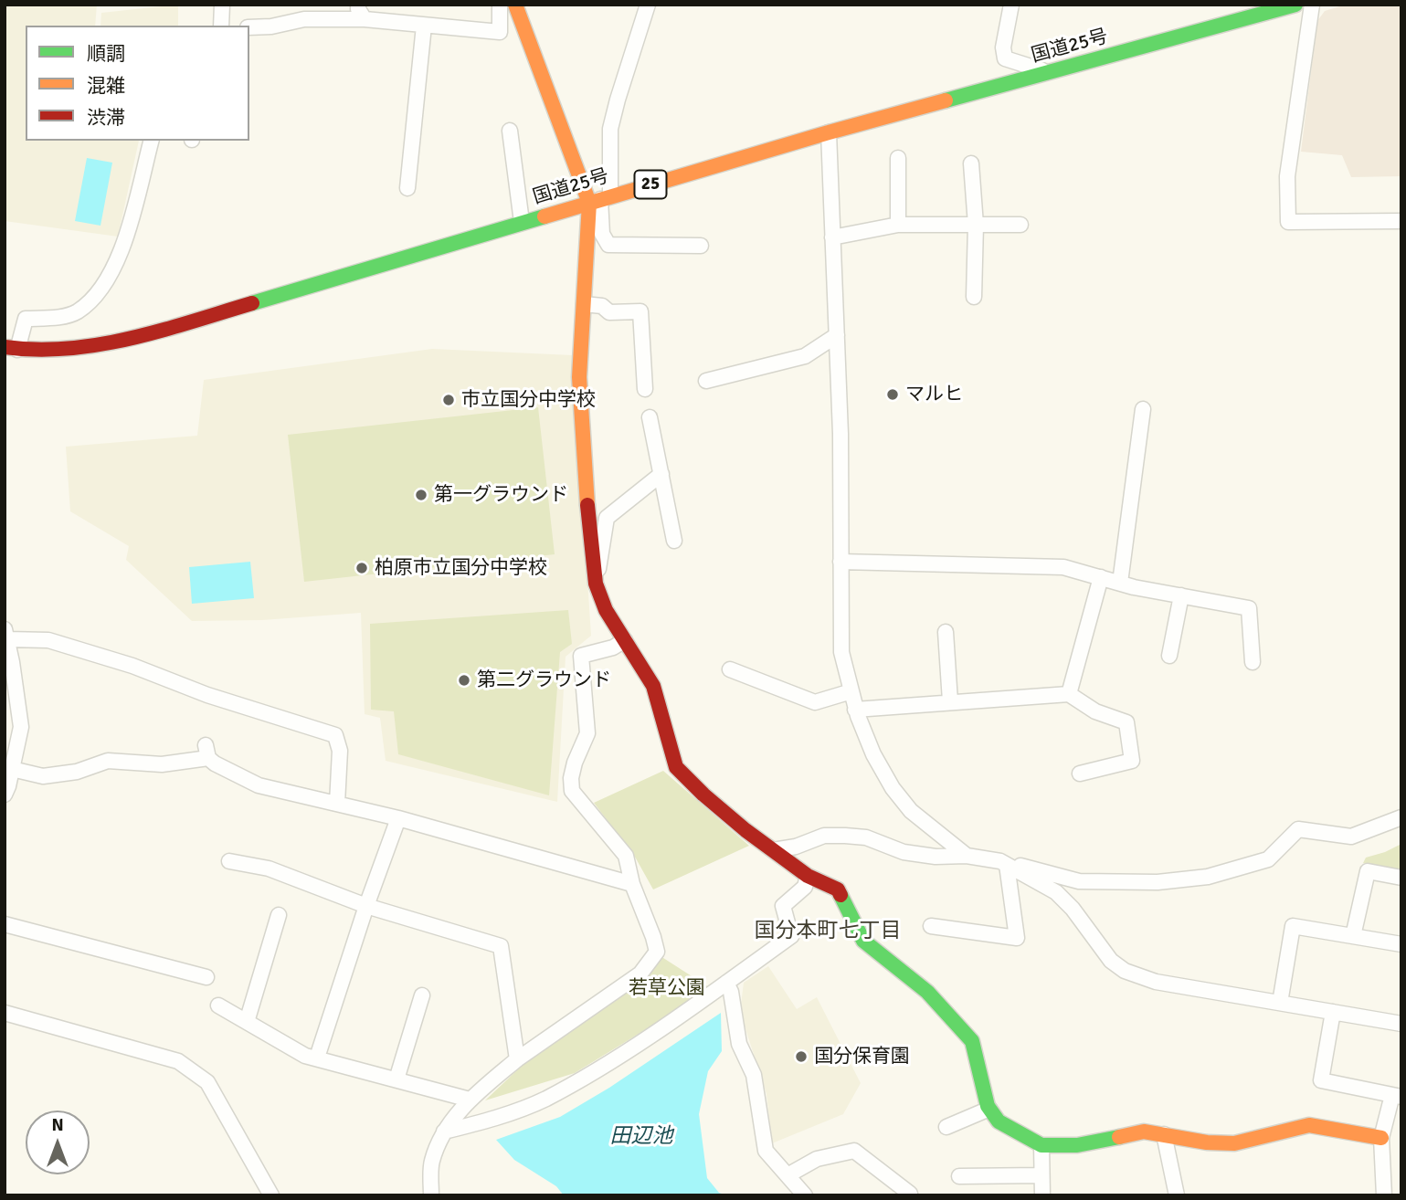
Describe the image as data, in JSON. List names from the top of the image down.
{
  "streets": {
    "main road": ["国道25号", "25"]
  },
  "districts": ["国分本町七丁目"],
  "water": ["田辺池"],
  "parks": ["若草公園"],
  "places": [
    "マルヒ",
    "市立国分中学校",
    "第一グラウンド",
    "柏原市立国分中学校",
    "第二グラウンド",
    "国分保育園"
  ],
  "legend": ["順調", "混雑", "渋滞"],
  "north": "top"
}
